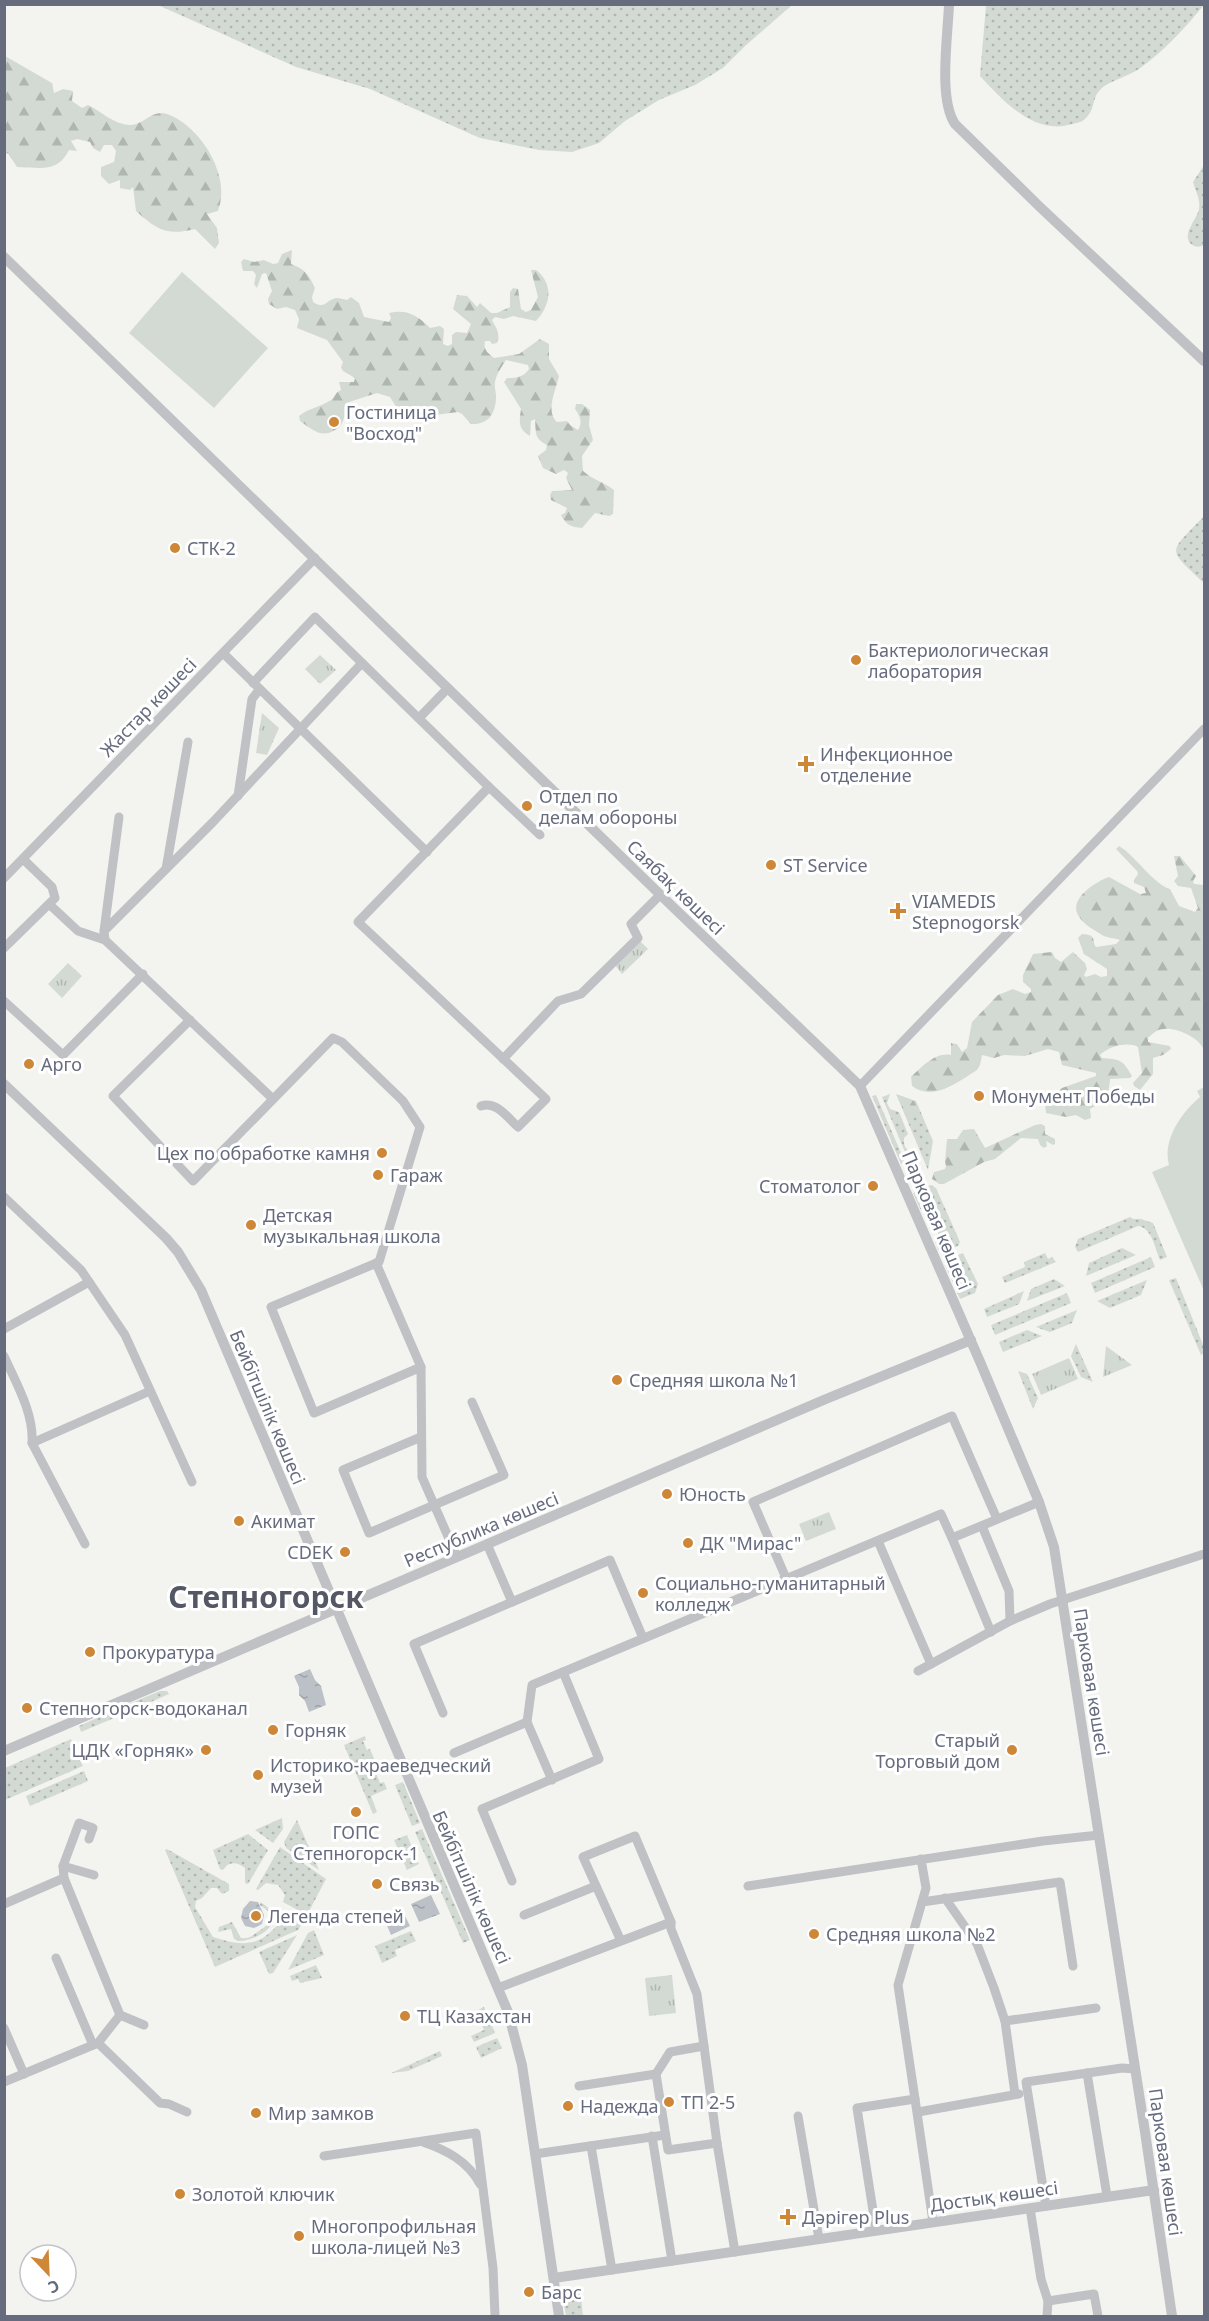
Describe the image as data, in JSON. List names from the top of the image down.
{
  "streets": {
    "street": [
      "Жастар көшесі",
      "Саябақ көшесі",
      "Парковая көшесі",
      "Бейбітшілік көшесі",
      "Республика көшесі",
      "Достық көшесі"
    ]
  },
  "crossings": [
    ["Жастар көшесі", "Саябақ көшесі"],
    ["Саябақ көшесі", "Парковая көшесі"],
    ["Парковая көшесі", "Республика көшесі"],
    ["Парковая көшесі", "Достық көшесі"],
    ["Бейбітшілік көшесі", "Республика көшесі"],
    ["Бейбітшілік көшесі", "Достық көшесі"]
  ],
  "districts": ["Степногорск"],
  "places": {
    "other": [
      "Гостиница \"Восход\"",
      "СТК-2",
      "Бактериологическая лаборатория",
      "Отдел по делам обороны",
      "ST Service",
      "Арго",
      "Монумент Победы",
      "Цех по обработке камня",
      "Гараж",
      "Стоматолог",
      "Детская музыкальная школа",
      "Средняя школа №1",
      "Юность",
      "Акимат",
      "ДК \"Мирас\"",
      "CDEK",
      "Социально-гуманитарный колледж",
      "Прокуратура",
      "Степногорск-водоканал",
      "Горняк",
      "ЦДК «Горняк»",
      "Старый Торговый дом",
      "Историко-краеведческий музей",
      "ГОПС Степногорск-1",
      "Связь",
      "Легенда степей",
      "Средняя школа №2",
      "ТЦ Казахстан",
      "ТП 2-5",
      "Надежда",
      "Мир замков",
      "Золотой ключик",
      "Многопрофильная школа-лицей №3",
      "Барс"
    ],
    "health": ["Инфекционное отделение", "VIAMEDIS Stepnogorsk", "Дәрігер Plus"]
  },
  "north": "bottom right"
}
